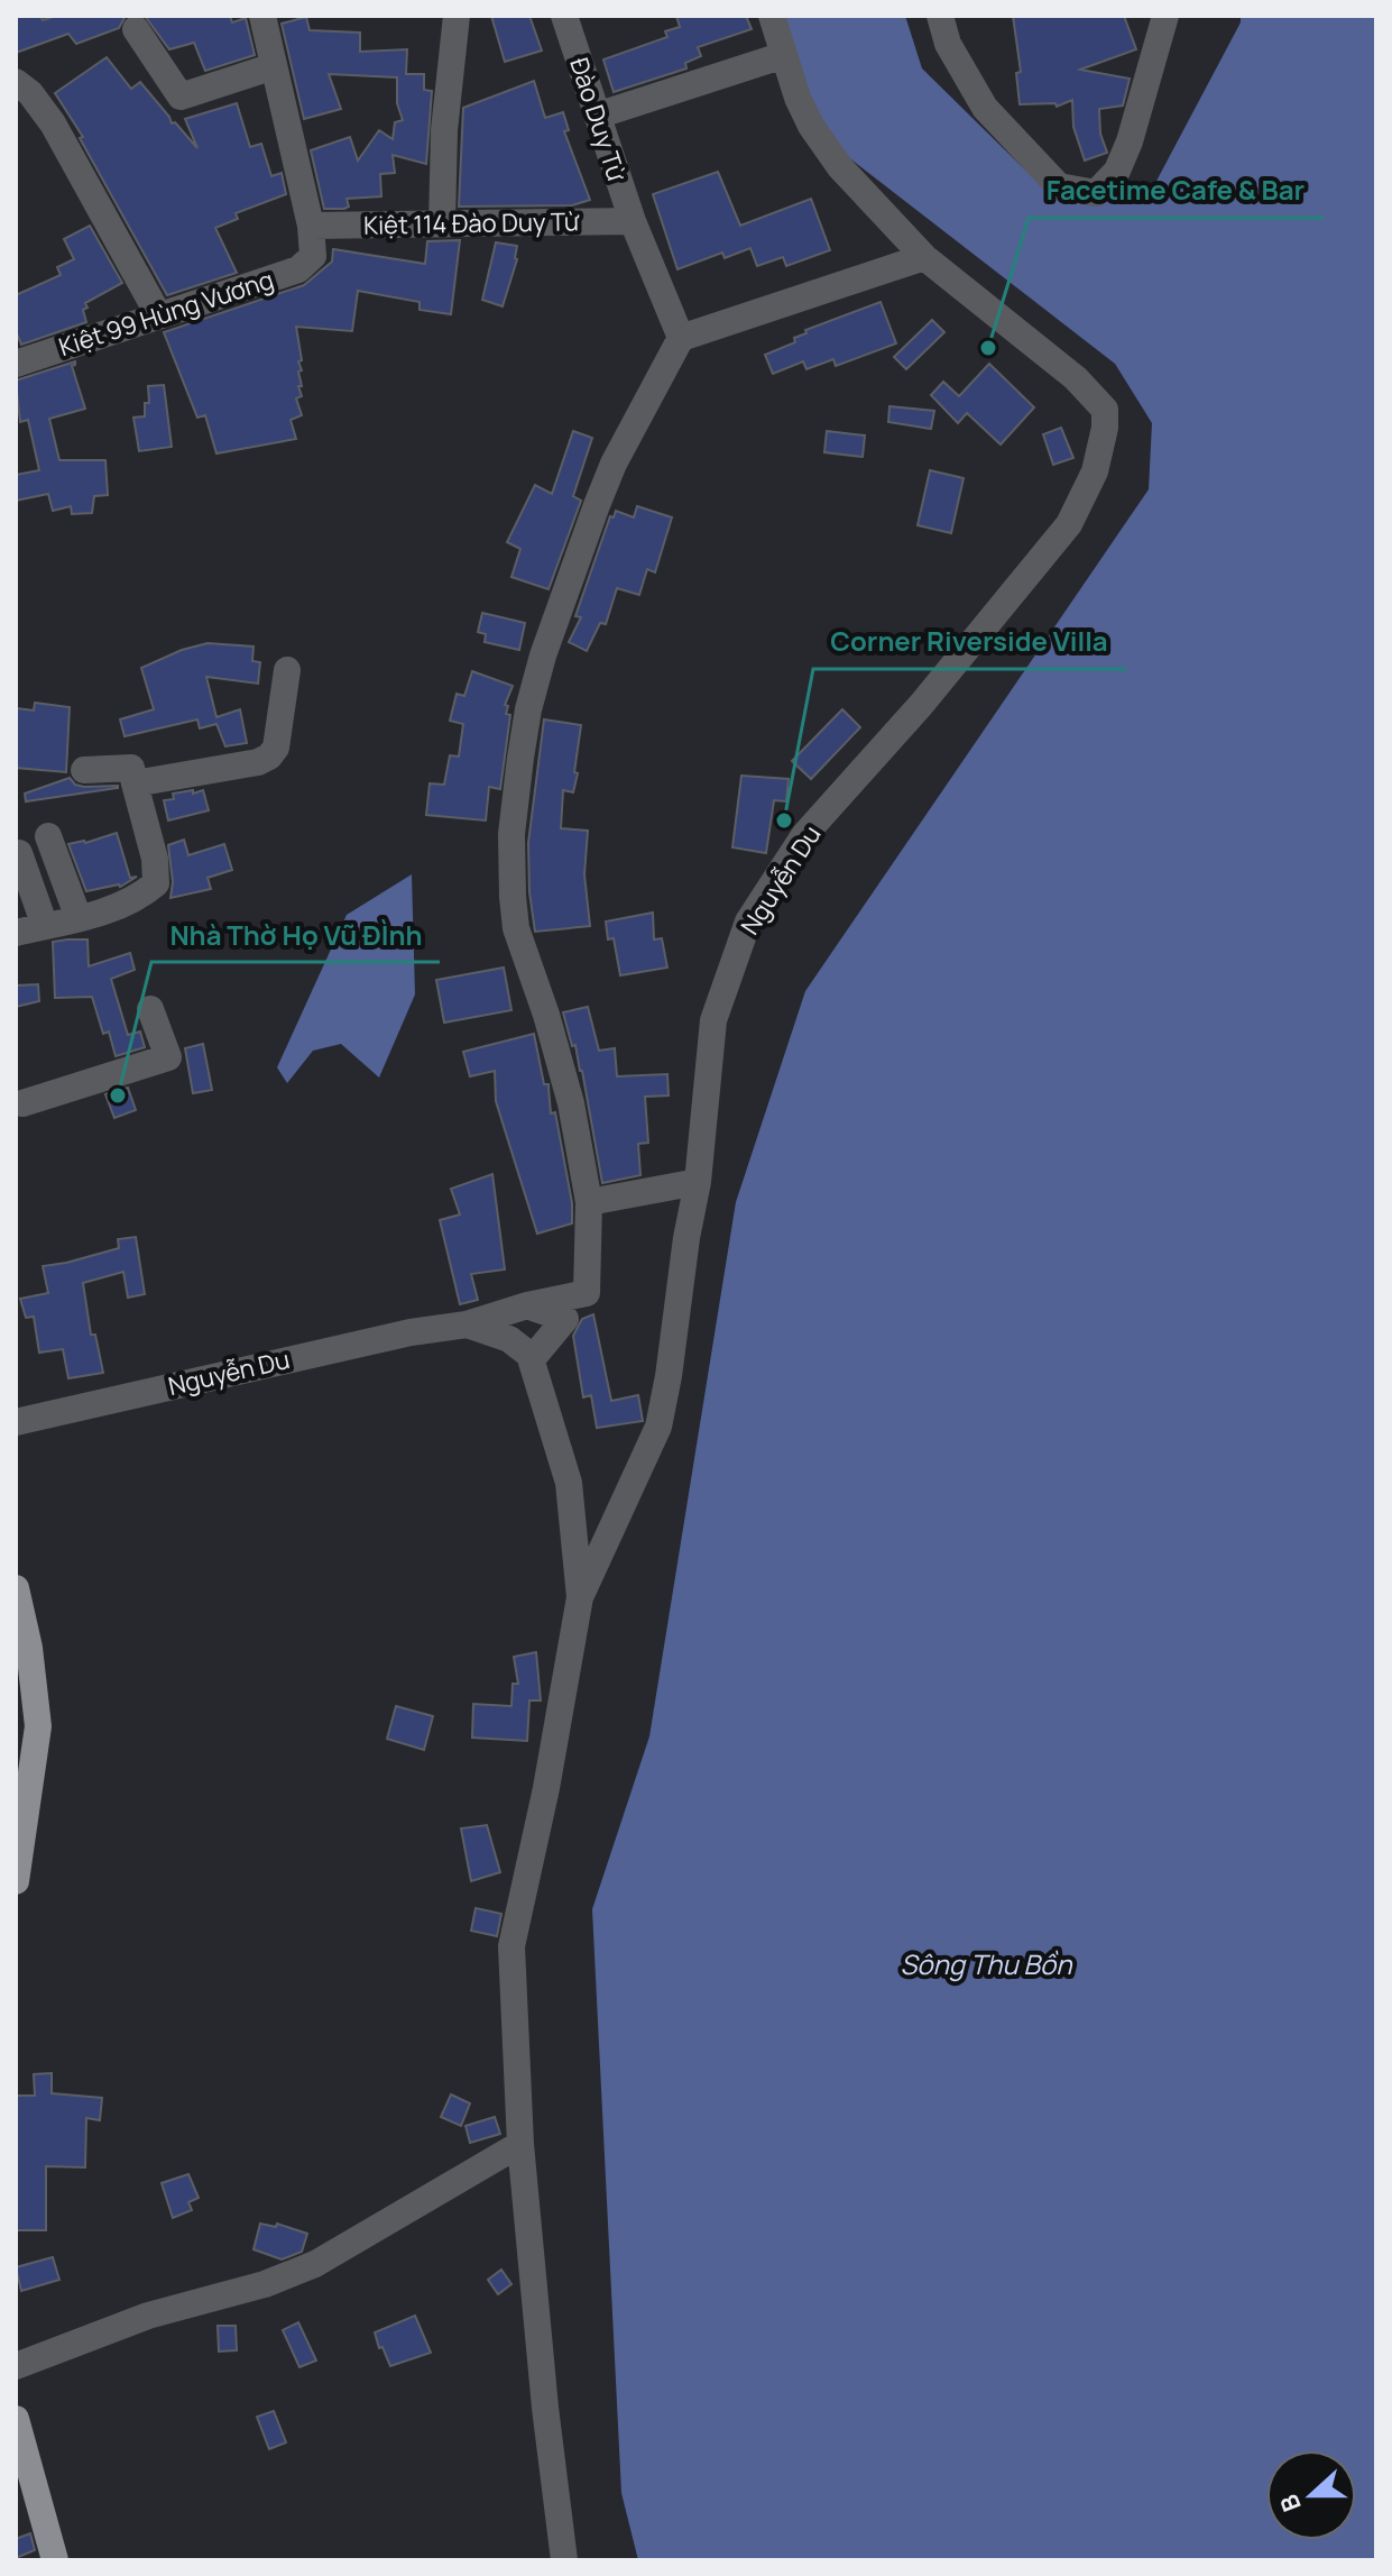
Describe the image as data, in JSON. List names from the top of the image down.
{
  "streets": {
    "street": [
      "Đào Duy Từ",
      "Kiệt 114 Đào Duy Từ",
      "Kiệt 99 Hùng Vương",
      "Nguyễn Du"
    ]
  },
  "crossings": [
    ["Đào Duy Từ", "Kiệt 114 Đào Duy Từ"],
    ["Kiệt 114 Đào Duy Từ", "Kiệt 99 Hùng Vương"]
  ],
  "water": ["Sông Thu Bồn"],
  "places": ["Facetime Cafe & Bar", "Corner Riverside Villa", "Nhà Thờ Họ Vũ ĐÌnh"],
  "north": "left"
}
